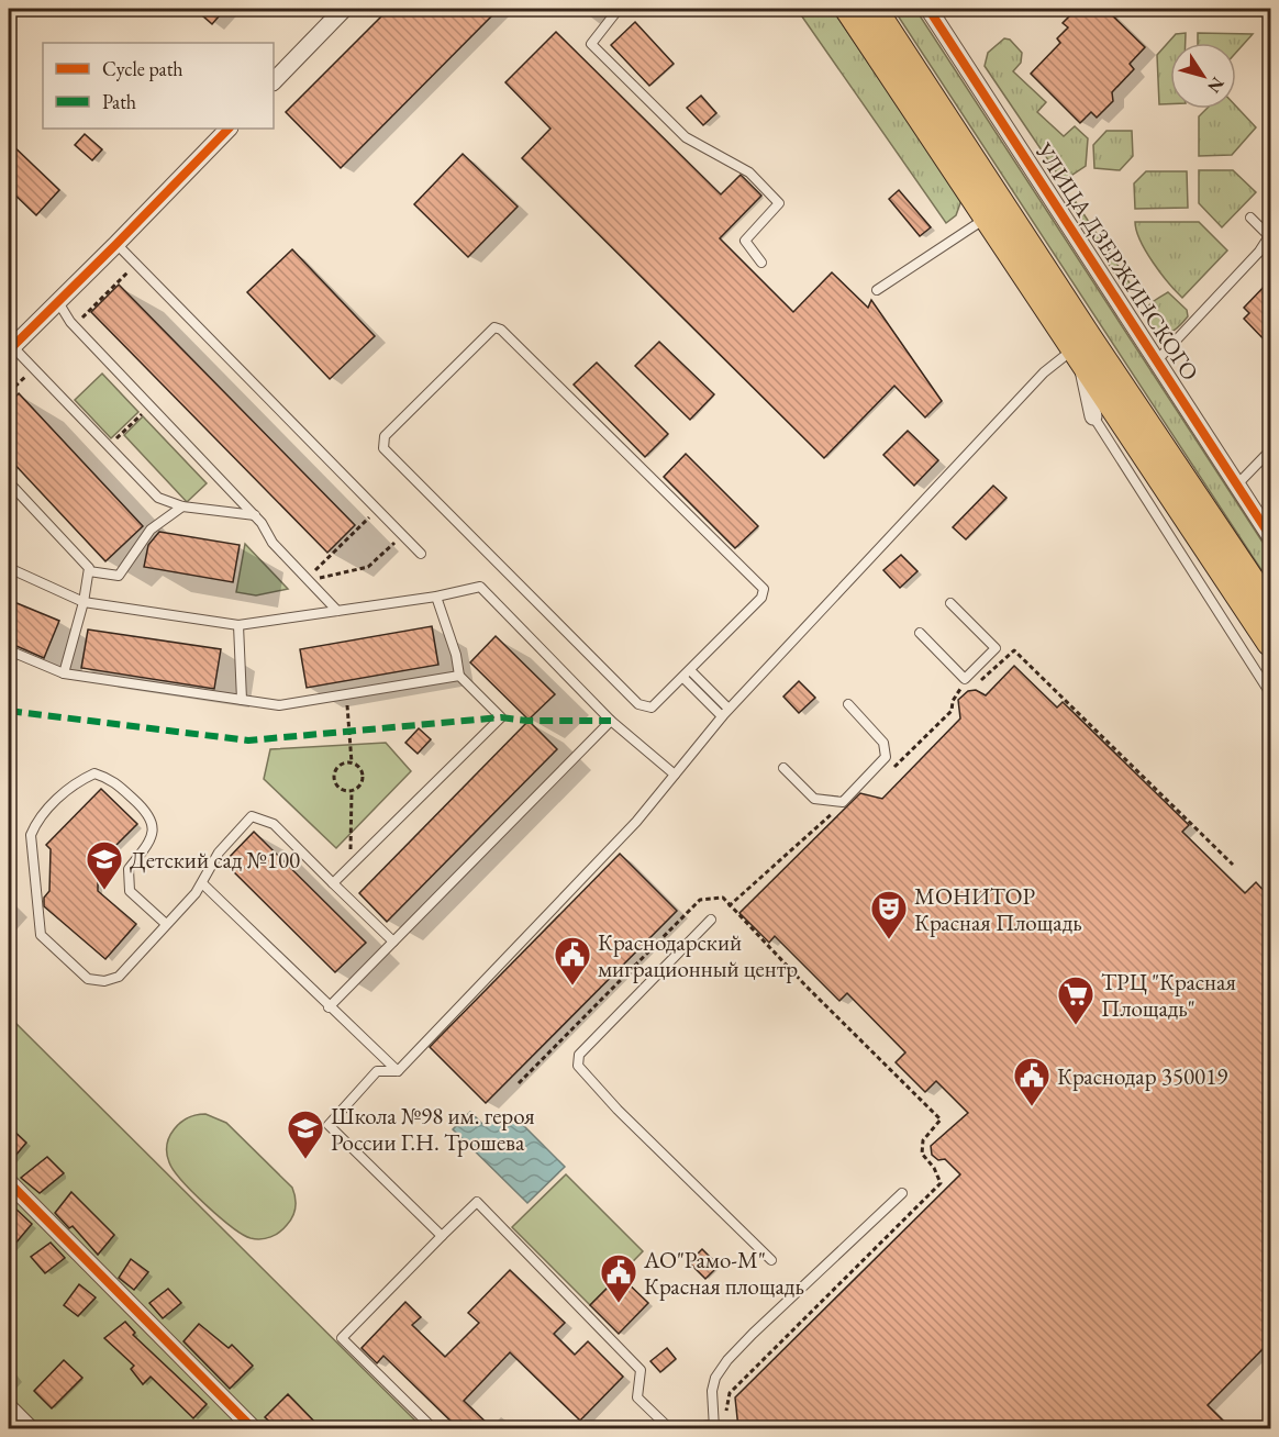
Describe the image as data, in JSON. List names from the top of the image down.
{
  "streets": {
    "street": ["УЛИЦА ДЗЕРЖИНСКОГО"]
  },
  "places": {
    "school or university": ["Детский сад №100", "Школа №98 им. героя России Г.Н. Трошева"],
    "theatre": ["МОНИТОР Красная Площадь"],
    "public building": ["Краснодарский миграционный центр", "Краснодар 350019", "АО\"Рамо-М\" Красная площадь"],
    "supermarket": ["ТРЦ \"Красная Площадь\""]
  },
  "legend": ["Cycle path", "Path"],
  "north": "bottom right"
}
